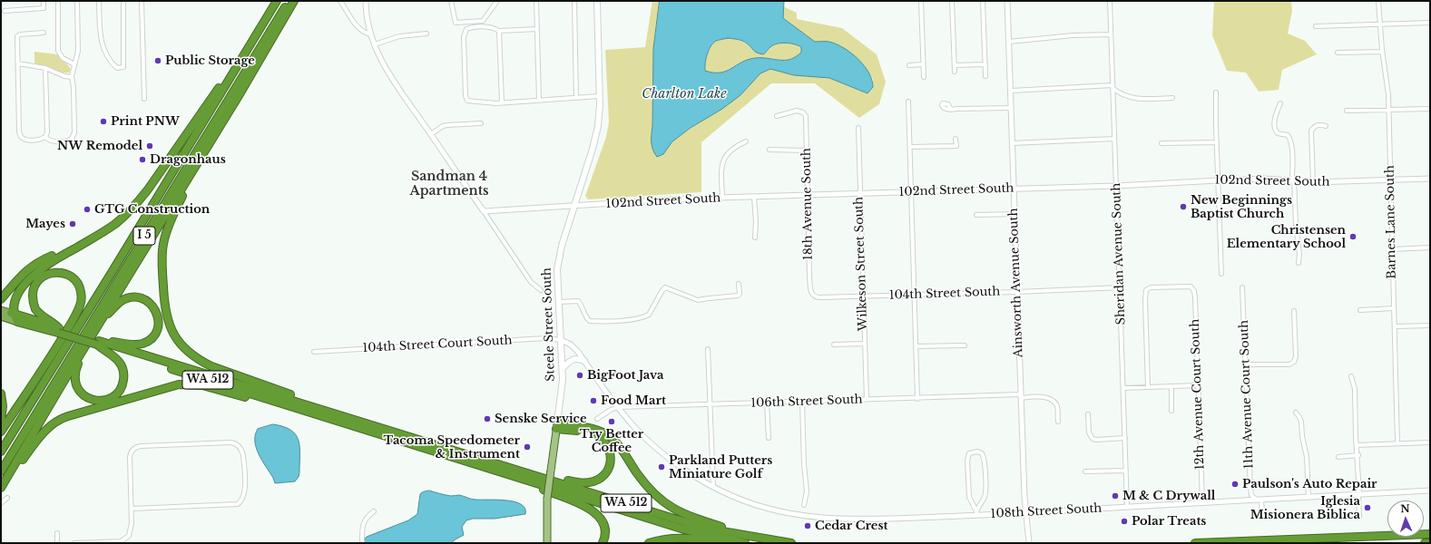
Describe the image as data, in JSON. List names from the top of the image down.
{
  "streets": {
    "highway": ["I 5", "WA 512"],
    "main road": ["Steele Street South"],
    "street": [
      "102nd Street South",
      "18th Avenue South",
      "Barnes Lane South",
      "Sheridan Avenue South",
      "Wilkeson Street South",
      "Ainsworth Avenue South",
      "104th Street South",
      "104th Street Court South",
      "12th Avenue Court South",
      "11th Avenue Court South",
      "106th Street South",
      "108th Street South"
    ]
  },
  "crossings": [
    ["102nd Street South", "18th Avenue South"],
    ["102nd Street South", "Barnes Lane South"],
    ["102nd Street South", "Sheridan Avenue South"],
    ["102nd Street South", "Wilkeson Street South"],
    ["102nd Street South", "Ainsworth Avenue South"],
    ["102nd Street South", "Steele Street South"],
    ["18th Avenue South", "104th Street South"],
    ["Sheridan Avenue South", "104th Street South"],
    ["Sheridan Avenue South", "108th Street South"],
    ["Wilkeson Street South", "104th Street South"],
    ["Wilkeson Street South", "106th Street South"],
    ["Ainsworth Avenue South", "104th Street South"],
    ["Ainsworth Avenue South", "106th Street South"],
    ["Ainsworth Avenue South", "108th Street South"],
    ["Steele Street South", "104th Street Court South"],
    ["Steele Street South", "108th Street South"],
    ["104th Street Court South", "108th Street South"],
    ["12th Avenue Court South", "108th Street South"],
    ["11th Avenue Court South", "108th Street South"],
    ["106th Street South", "108th Street South"]
  ],
  "districts": ["Sandman 4 Apartments"],
  "water": ["Charlton Lake"],
  "places": [
    "Public Storage",
    "Print PNW",
    "NW Remodel",
    "Dragonhaus",
    "New Beginnings Baptist Church",
    "GTG Construction",
    "Mayes",
    "Christensen Elementary School",
    "BigFoot Java",
    "Food Mart",
    "Senske Service",
    "Try Better Coffee",
    "Tacoma Speedometer & Instrument",
    "Parkland Putters Miniature Golf",
    "Paulson's Auto Repair",
    "M & C Drywall",
    "Iglesia Misionera Biblica",
    "Polar Treats",
    "Cedar Crest"
  ],
  "north": "top"
}
